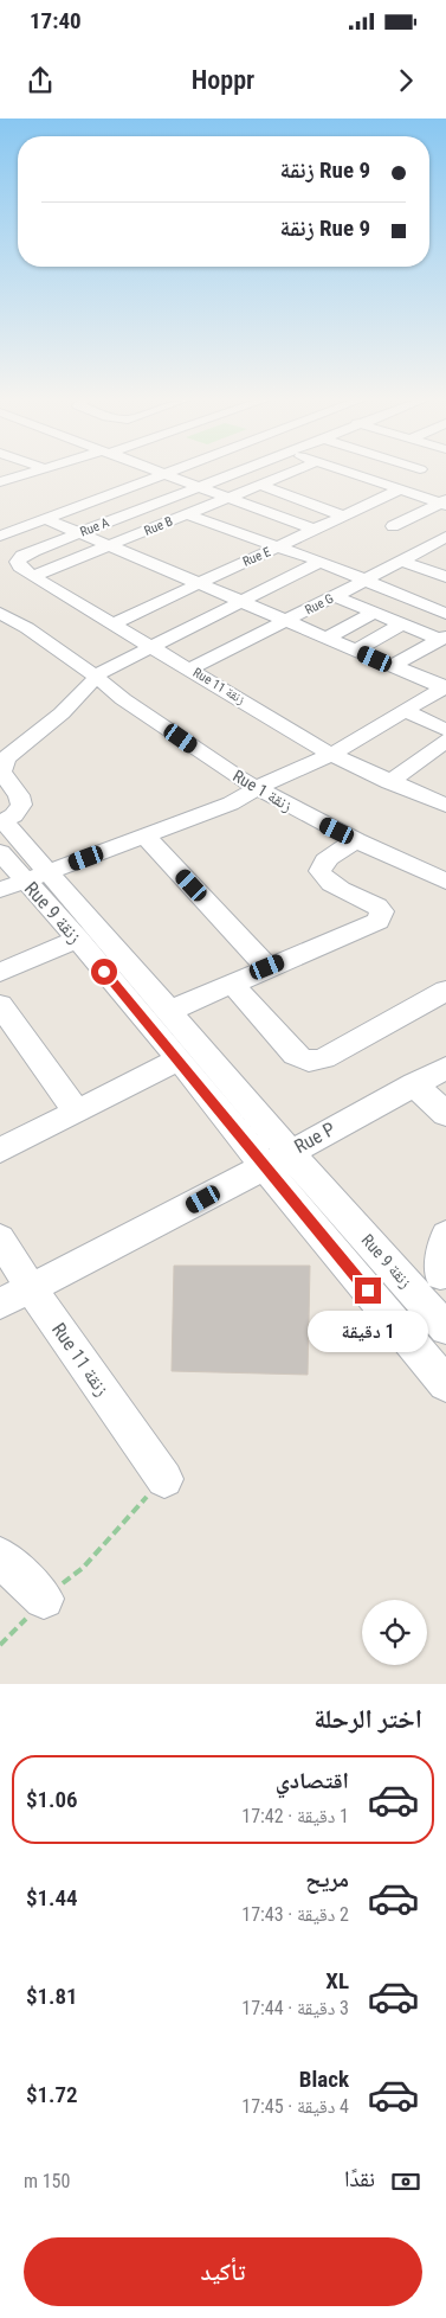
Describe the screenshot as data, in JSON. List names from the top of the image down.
{
  "streets": {
    "street": [
      "Rue B",
      "Rue A",
      "Rue E",
      "Rue G",
      "Rue 11 زنقة",
      "Rue 1 زنقة",
      "Rue 9 زنقة",
      "Rue P"
    ]
  },
  "crossings": [
    ["Rue B", "Rue 11 زنقة"],
    ["Rue A", "Rue 11 زنقة"],
    ["Rue E", "Rue 11 زنقة"],
    ["Rue G", "Rue 11 زنقة"],
    ["Rue 11 زنقة", "Rue P"],
    ["Rue 9 زنقة", "Rue P"]
  ],
  "page": {
    "status": "17:40",
    "header": "Hoppr",
    "banner": ["Rue 9 زنقة", "Rue 9 زنقة"],
    "bubble": "1 دقيقة",
    "heading": "اختر الرحلة",
    "list": [
      {
        "name": "اقتصادي",
        "note": "1 دقيقة · 17:42",
        "value": "$1.06"
      },
      {
        "name": "مريح",
        "note": "2 دقيقة · 17:43",
        "value": "$1.44"
      },
      {
        "name": "XL",
        "note": "3 دقيقة · 17:44",
        "value": "$1.81"
      },
      {
        "name": "Black",
        "note": "4 دقيقة · 17:45",
        "value": "$1.72"
      }
    ],
    "pay": ["نقدًا", "150 m"],
    "buttons": "تأكيد"
  }
}
